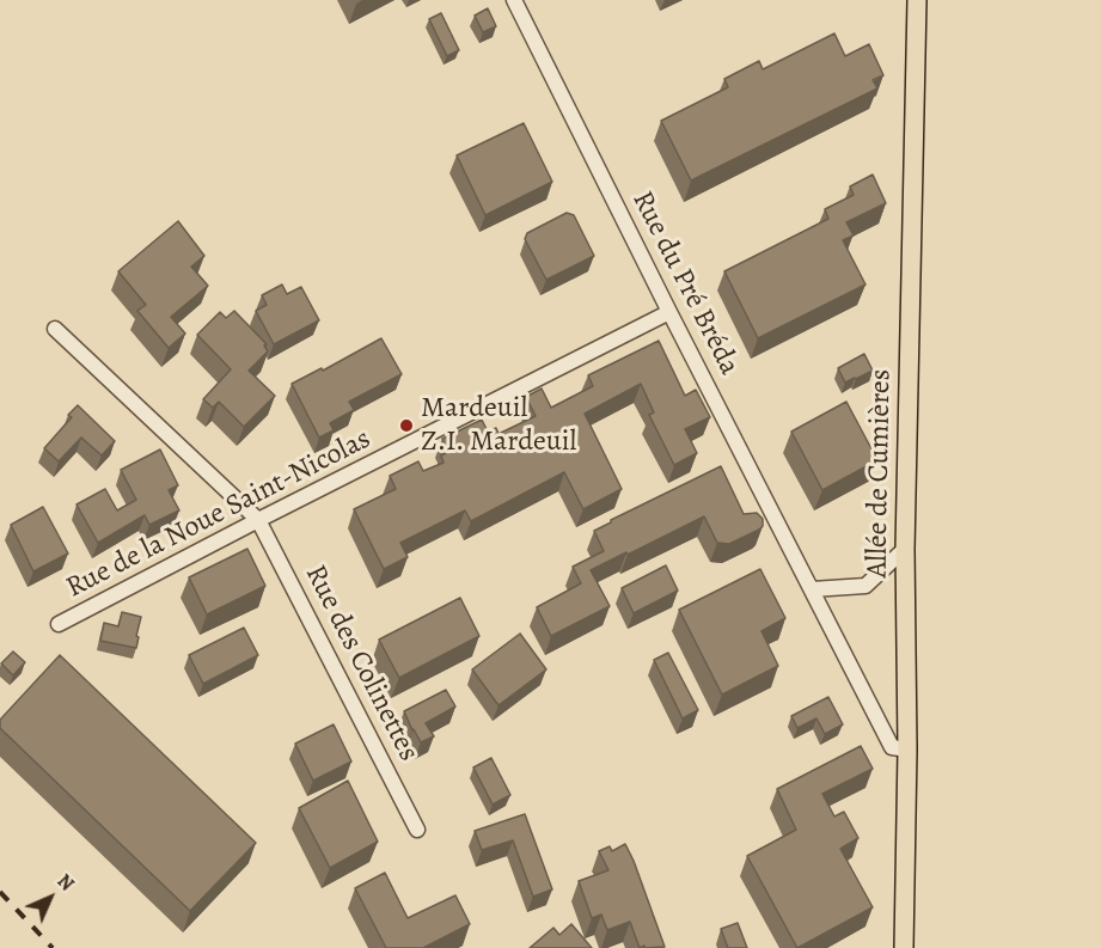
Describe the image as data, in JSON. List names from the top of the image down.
{
  "streets": {
    "main road": ["Allée de Cumières"],
    "street": ["Rue du Pré Bréda", "Rue de la Noue Saint-Nicolas", "Rue des Colinettes"]
  },
  "crossings": [
    ["Rue du Pré Bréda", "Allée de Cumières"],
    ["Rue du Pré Bréda", "Rue de la Noue Saint-Nicolas"],
    ["Rue de la Noue Saint-Nicolas", "Rue des Colinettes"]
  ],
  "places": ["Mardeuil Z.I. Mardeuil"],
  "north": "top right"
}
